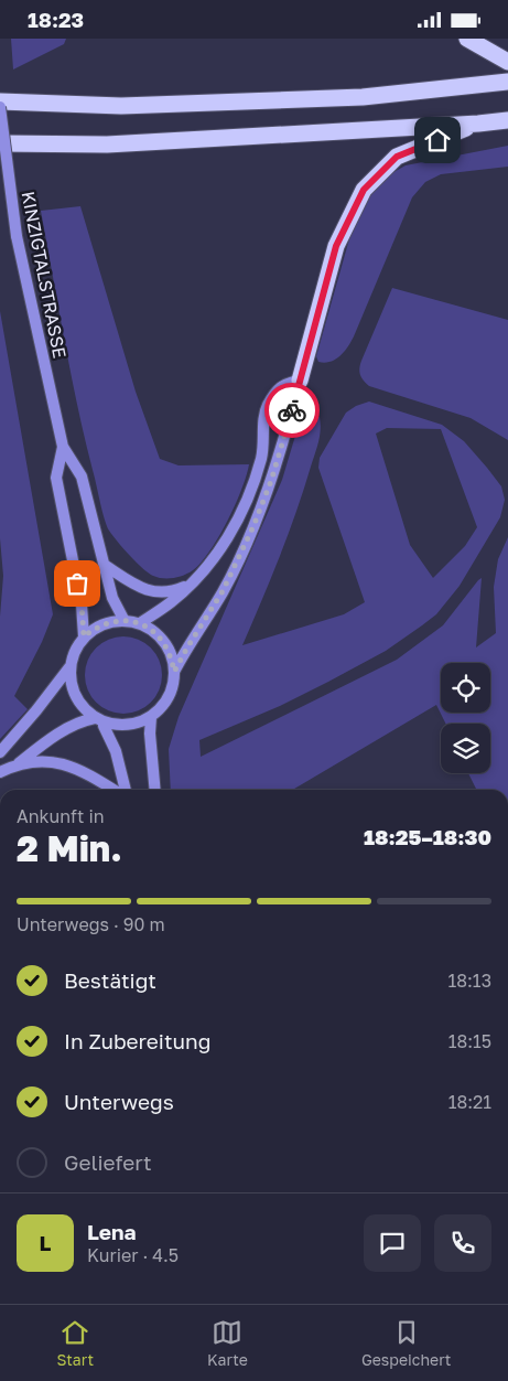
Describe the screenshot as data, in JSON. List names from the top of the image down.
{
  "streets": {
    "street": ["KINZIGTALSTRASSE"]
  },
  "page": {
    "status": "18:23",
    "heading": ["2 Min.", "Ankunft in", "18:25–18:30"],
    "panel": ["Lena", "Kurier · 4.5"],
    "bar": "Unterwegs · 90 m",
    "list": [
      ["Bestätigt", "18:13"],
      ["In Zubereitung", "18:15"],
      ["Unterwegs", "18:21"],
      "Geliefert"
    ],
    "round": "L",
    "tabs": ["Start", "Karte", "Gespeichert"]
  }
}
